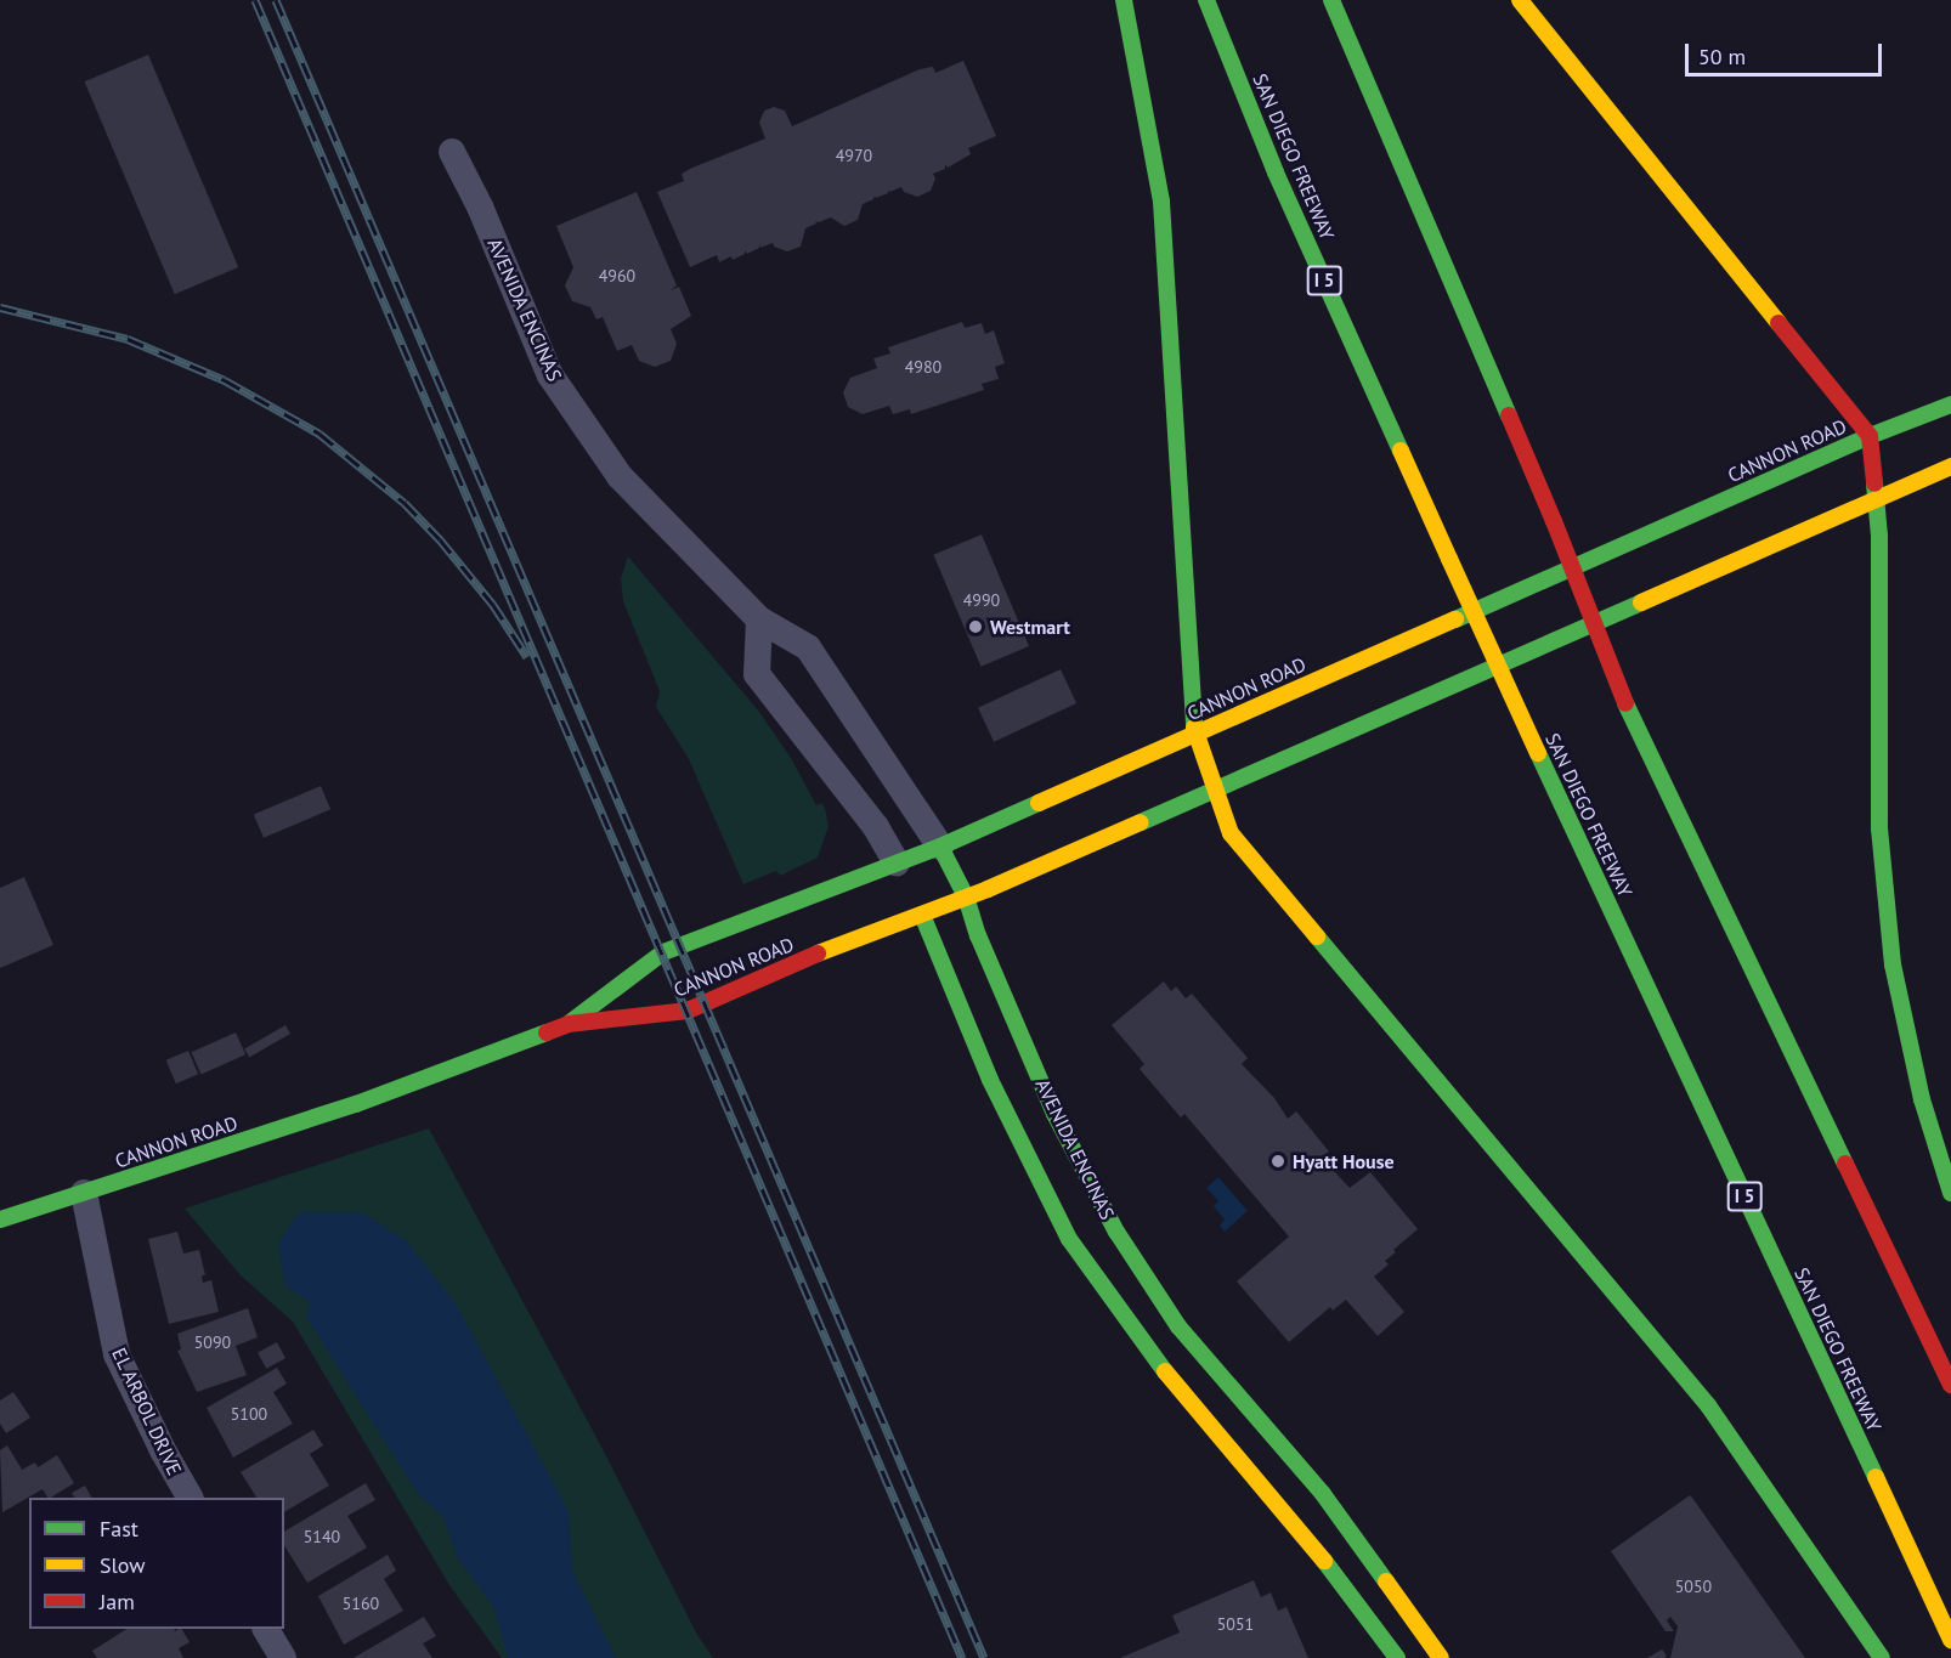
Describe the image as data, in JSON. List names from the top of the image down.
{
  "streets": {
    "main road": [
      "SAN DIEGO FREEWAY",
      "I 5",
      "AVENIDA ENCINAS",
      "CANNON ROAD"
    ],
    "street": ["EL ARBOL DRIVE"]
  },
  "crossings": [
    ["AVENIDA ENCINAS", "CANNON ROAD"],
    ["CANNON ROAD", "EL ARBOL DRIVE"]
  ],
  "places": ["Westmart", "Hyatt House"],
  "house_numbers": [
    "4970",
    "4960",
    "4980",
    "4990",
    "5090",
    "5100",
    "5140",
    "5050",
    "5160",
    "5051"
  ],
  "legend": ["Fast", "Slow", "Jam"],
  "scale_bar": "50 m"
}
